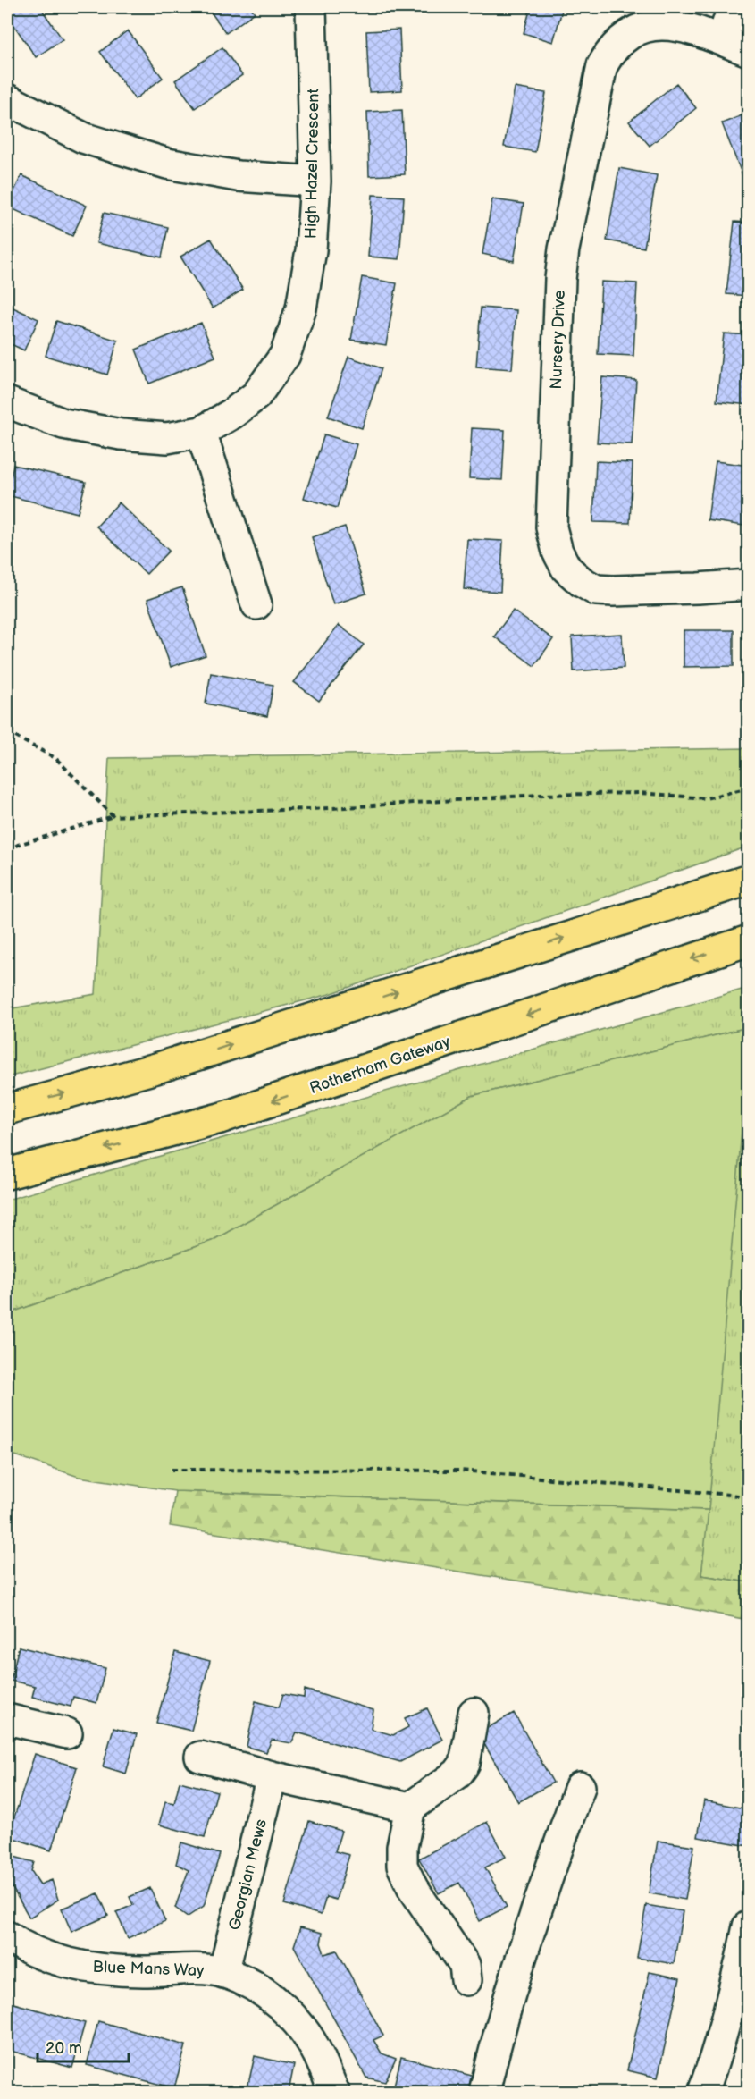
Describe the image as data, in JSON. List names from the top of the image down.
{
  "streets": {
    "highway": ["Rotherham Gateway"],
    "street": [
      "High Hazel Crescent",
      "Nursery Drive",
      "Georgian Mews",
      "Blue Mans Way"
    ]
  },
  "crossings": [
    ["Georgian Mews", "Blue Mans Way"]
  ],
  "scale_bar": "20 m"
}
